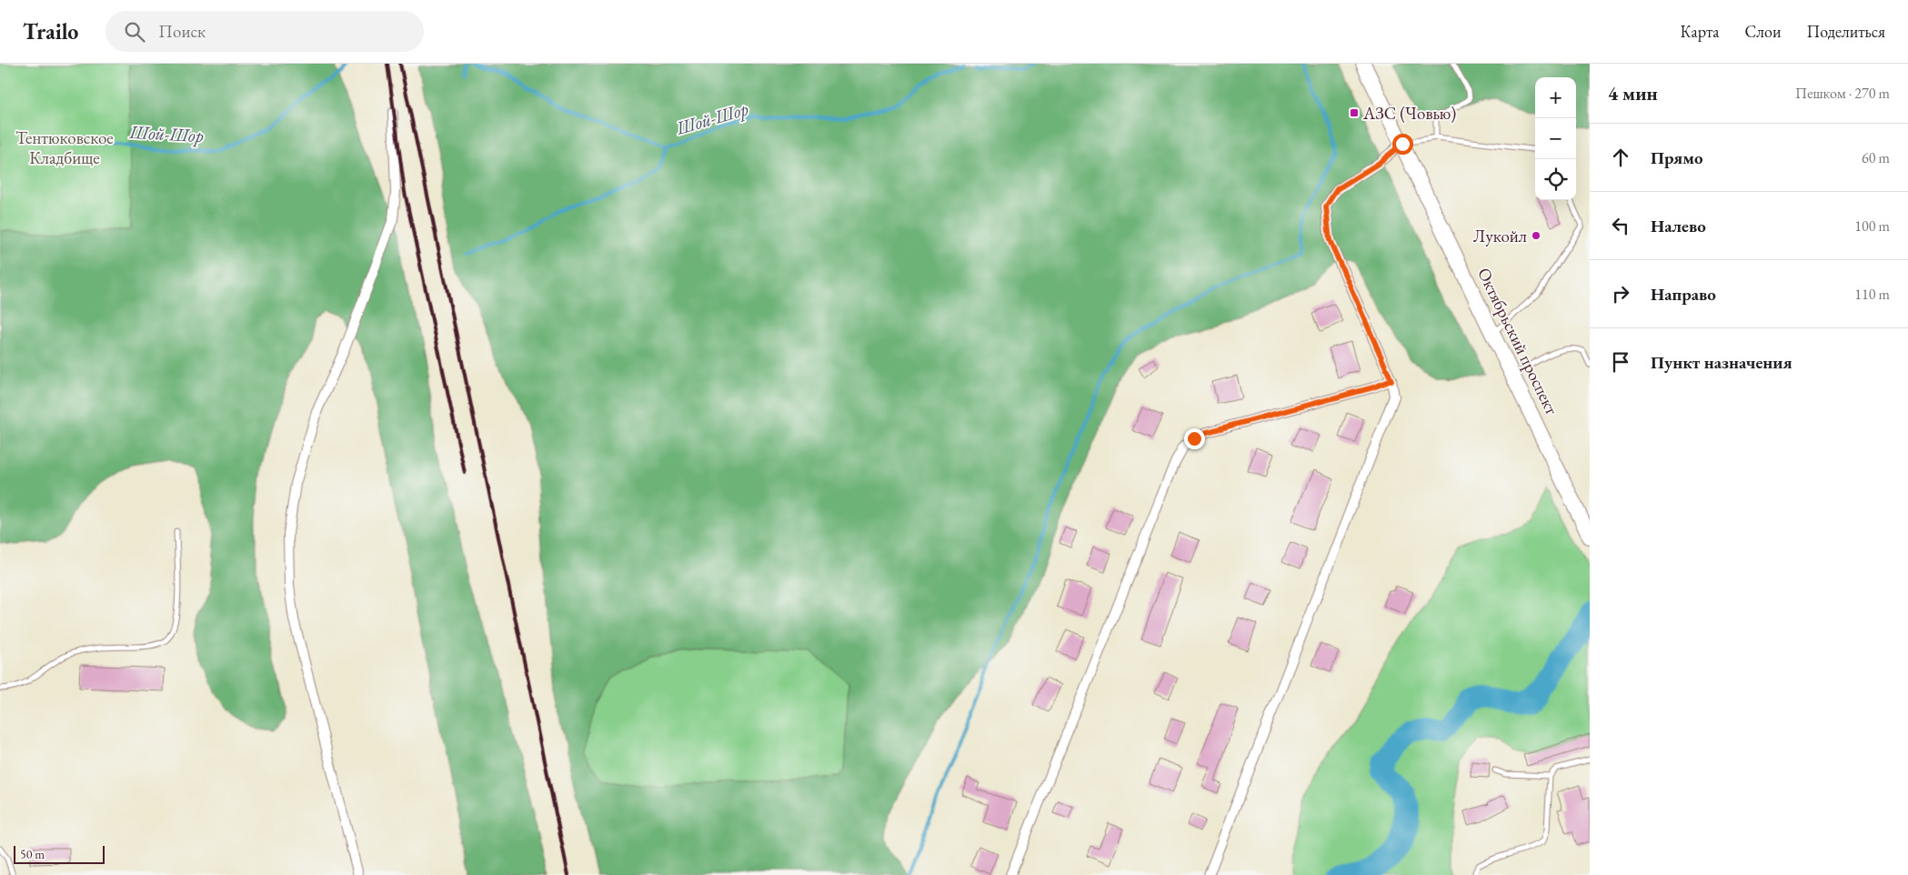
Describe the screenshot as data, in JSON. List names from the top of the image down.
{
  "streets": {
    "main road": ["Октябрьский проспект"]
  },
  "water": ["Шой-Шор"],
  "parks": ["Тентюковское Кладбище"],
  "places": {
    "transit": ["АЗС (Човью)"],
    "other": ["Лукойл"]
  },
  "scale_bar": "50 m",
  "page": {
    "header": "Trailo",
    "search": "Поиск",
    "nav": ["Карта", "Слои", "Поделиться"],
    "heading": ["4 мин", "Пешком · 270 m"],
    "map_buttons": ["+", "−"],
    "list": [
      ["Прямо", "60 m"],
      ["Налево", "100 m"],
      ["Направо", "110 m"],
      "Пункт назначения"
    ],
    "scale": "50 m"
  }
}
